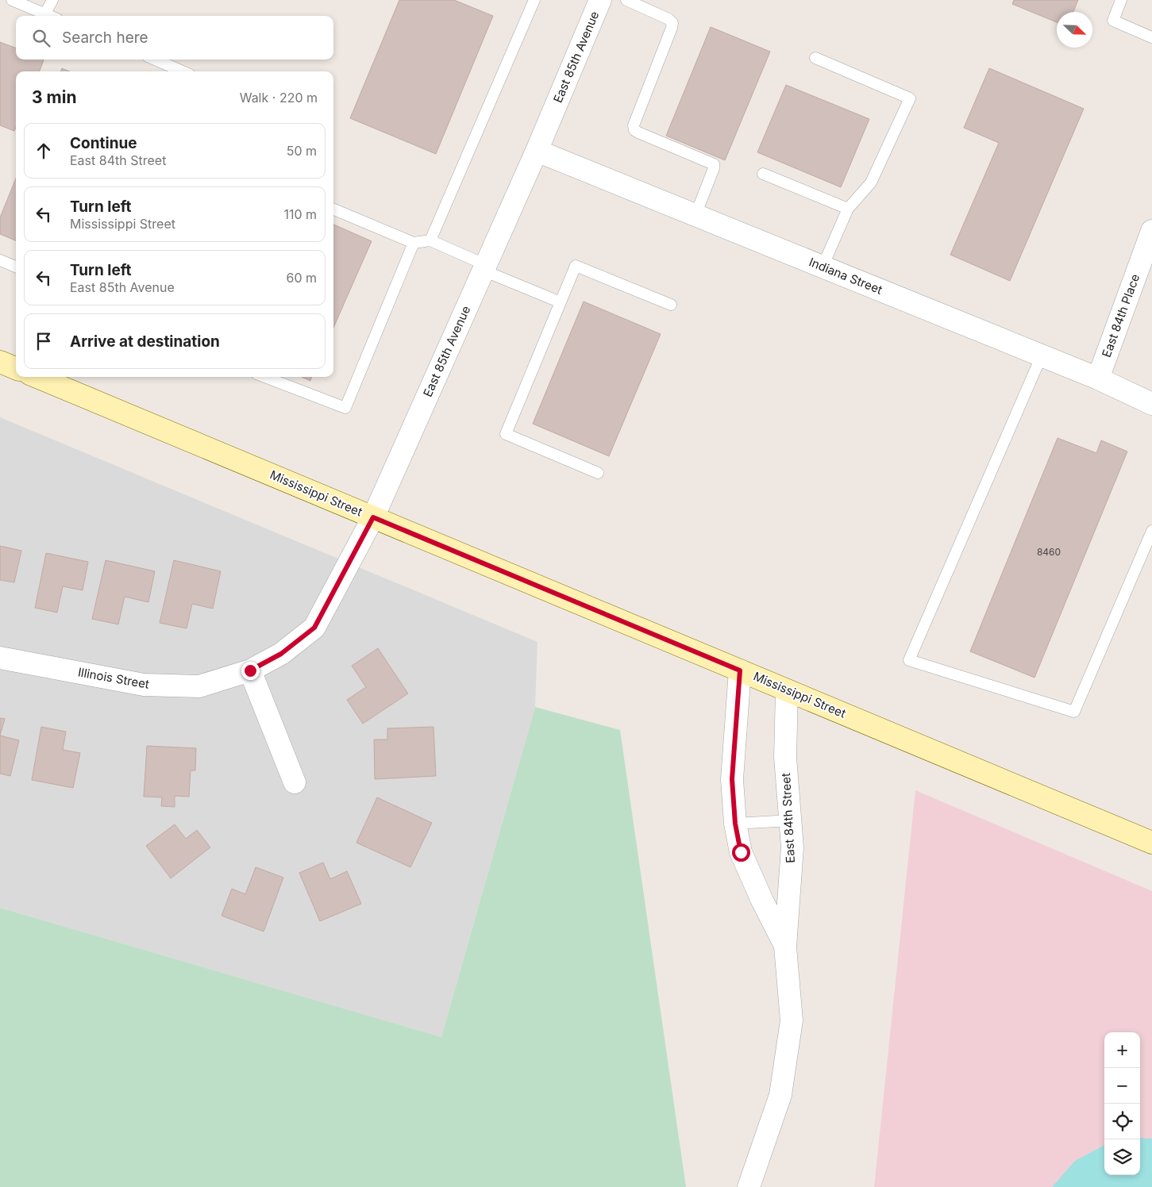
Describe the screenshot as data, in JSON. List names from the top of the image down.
{
  "streets": {
    "street": [
      "East 85th Avenue",
      "Indiana Street",
      "East 84th Place",
      "Mississippi Street",
      "Illinois Street",
      "East 84th Street"
    ]
  },
  "crossings": [
    ["East 85th Avenue", "Indiana Street"],
    ["East 85th Avenue", "Mississippi Street"],
    ["East 85th Avenue", "Illinois Street"],
    ["Indiana Street", "East 84th Place"],
    ["Mississippi Street", "East 84th Street"]
  ],
  "house_numbers": ["8460"],
  "north": "bottom right",
  "page": {
    "search": "Search here",
    "heading": ["3 min", "Walk · 220 m"],
    "list": [
      ["Continue", "East 84th Street", "50 m"],
      ["Turn left", "Mississippi Street", "110 m"],
      ["Turn left", "East 85th Avenue", "60 m"],
      "Arrive at destination"
    ],
    "map_buttons": ["+", "−"]
  }
}
